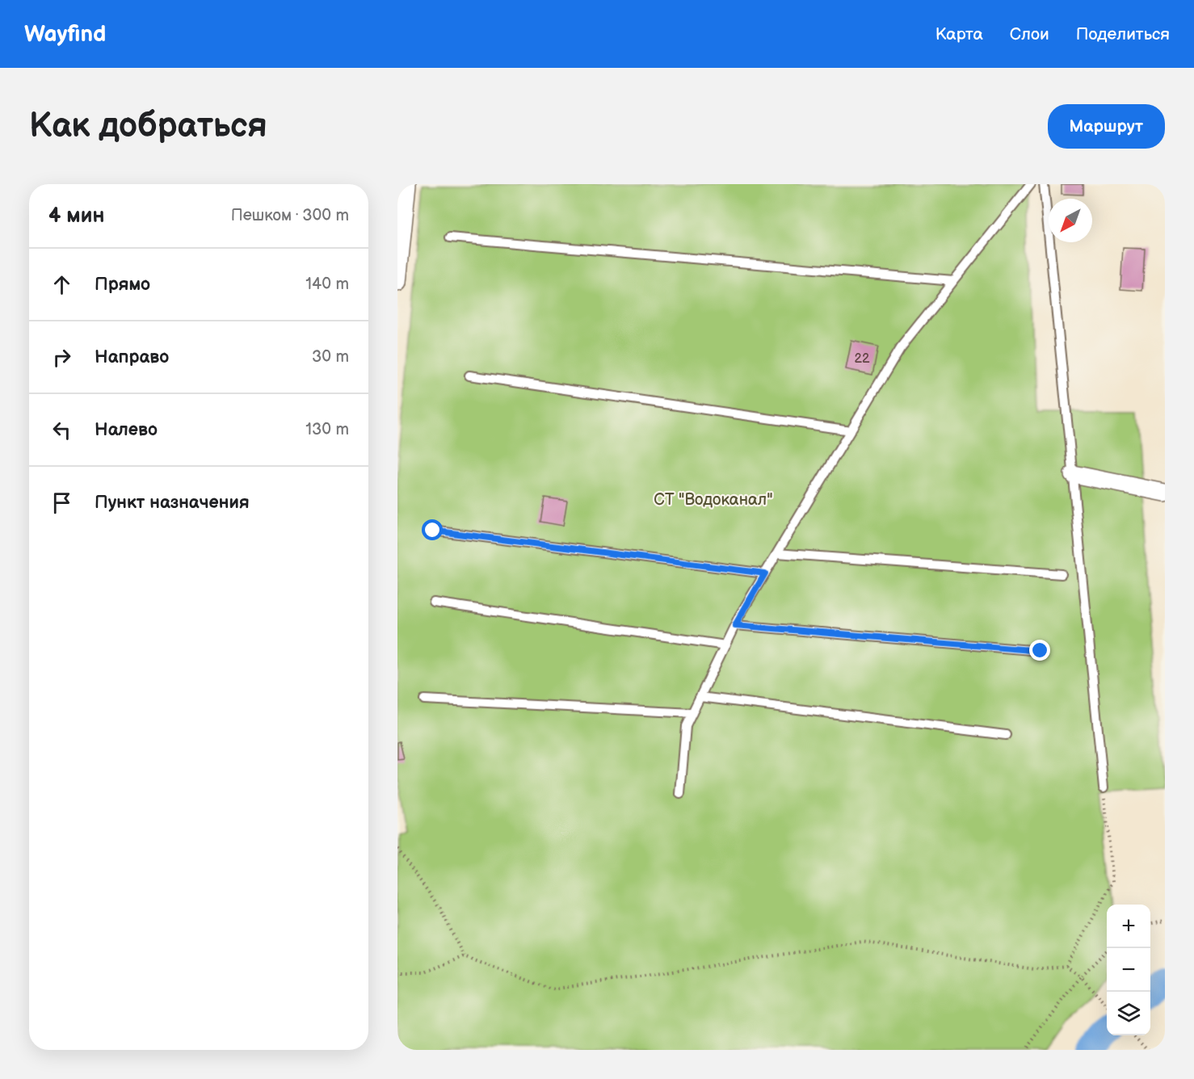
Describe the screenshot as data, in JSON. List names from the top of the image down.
{
  "parks": ["СТ \"Водоканал\""],
  "house_numbers": ["22"],
  "north": "bottom left",
  "page": {
    "header": "Wayfind",
    "nav": ["Карта", "Слои", "Поделиться"],
    "buttons": "Маршрут",
    "title": "Как добраться",
    "heading": ["4 мин", "Пешком · 300 m"],
    "list": [
      ["Прямо", "140 m"],
      ["Направо", "30 m"],
      ["Налево", "130 m"],
      "Пункт назначения"
    ],
    "map_buttons": ["+", "−"]
  }
}
